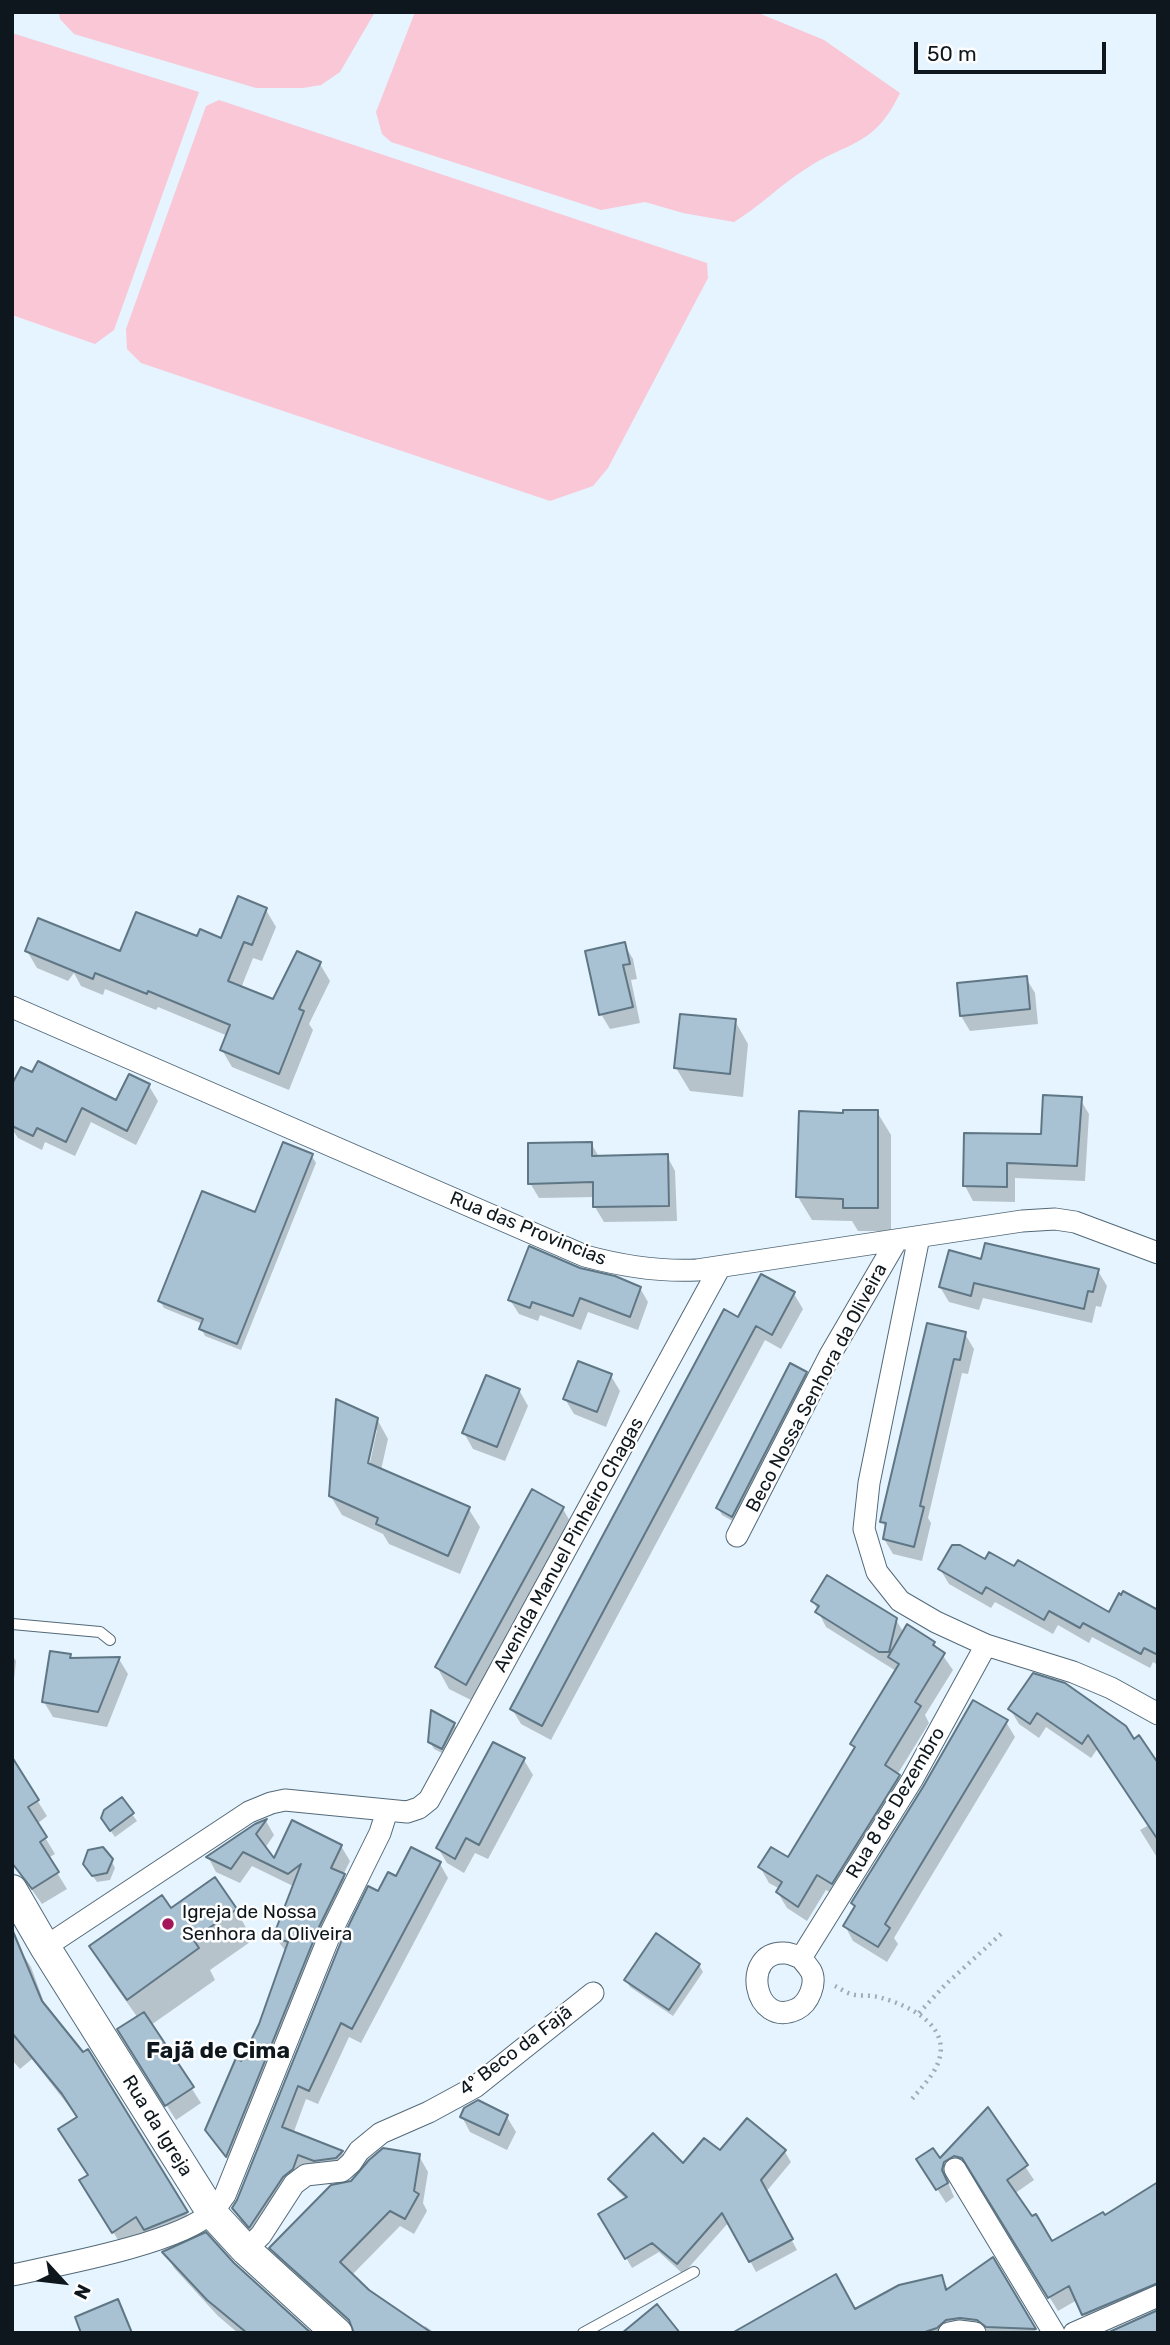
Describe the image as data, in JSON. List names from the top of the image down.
{
  "streets": {
    "street": [
      "Rua das Provincias",
      "Beco Nossa Senhora da Oliveira",
      "Avenida Manuel Pinheiro Chagas",
      "Rua 8 de Dezembro",
      "4º Beco da Fajã",
      "Rua da Igreja"
    ]
  },
  "crossings": [
    ["Rua das Provincias", "Beco Nossa Senhora da Oliveira"],
    ["Rua das Provincias", "Avenida Manuel Pinheiro Chagas"],
    ["4º Beco da Fajã", "Rua da Igreja"]
  ],
  "districts": ["Fajã de Cima"],
  "places": ["Igreja de Nossa Senhora da Oliveira"],
  "scale_bar": "50 m",
  "north": "bottom right"
}
